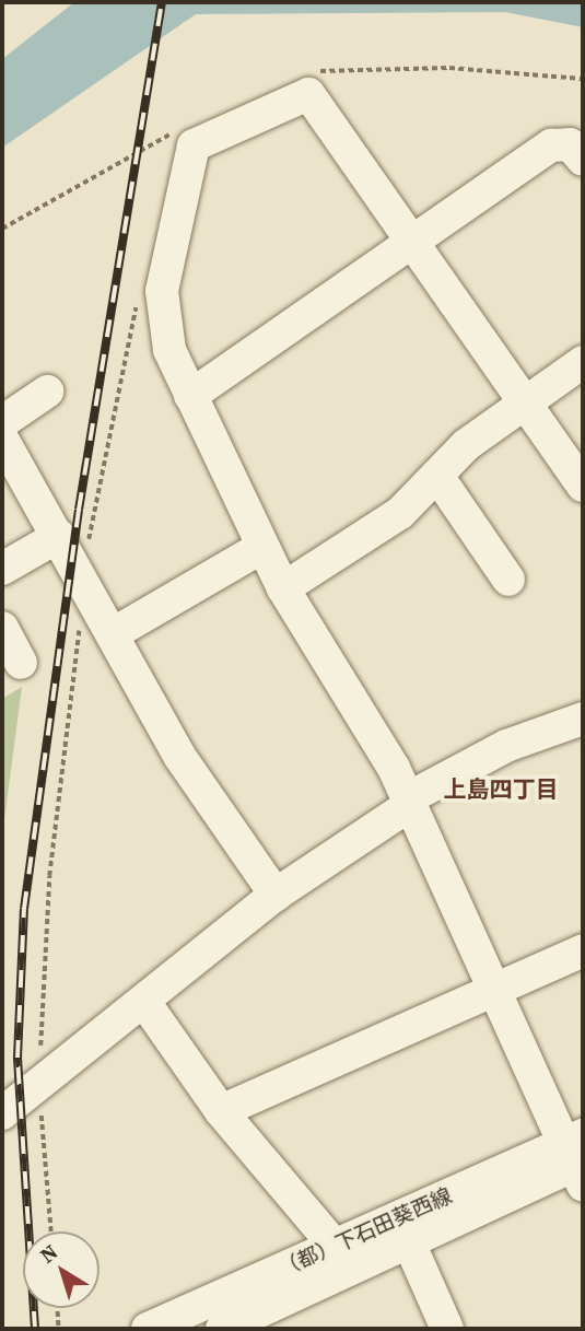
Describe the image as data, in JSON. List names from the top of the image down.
{
  "streets": {
    "street": ["（都）下石田葵西線"]
  },
  "districts": ["上島四丁目"],
  "north": "top left"
}
